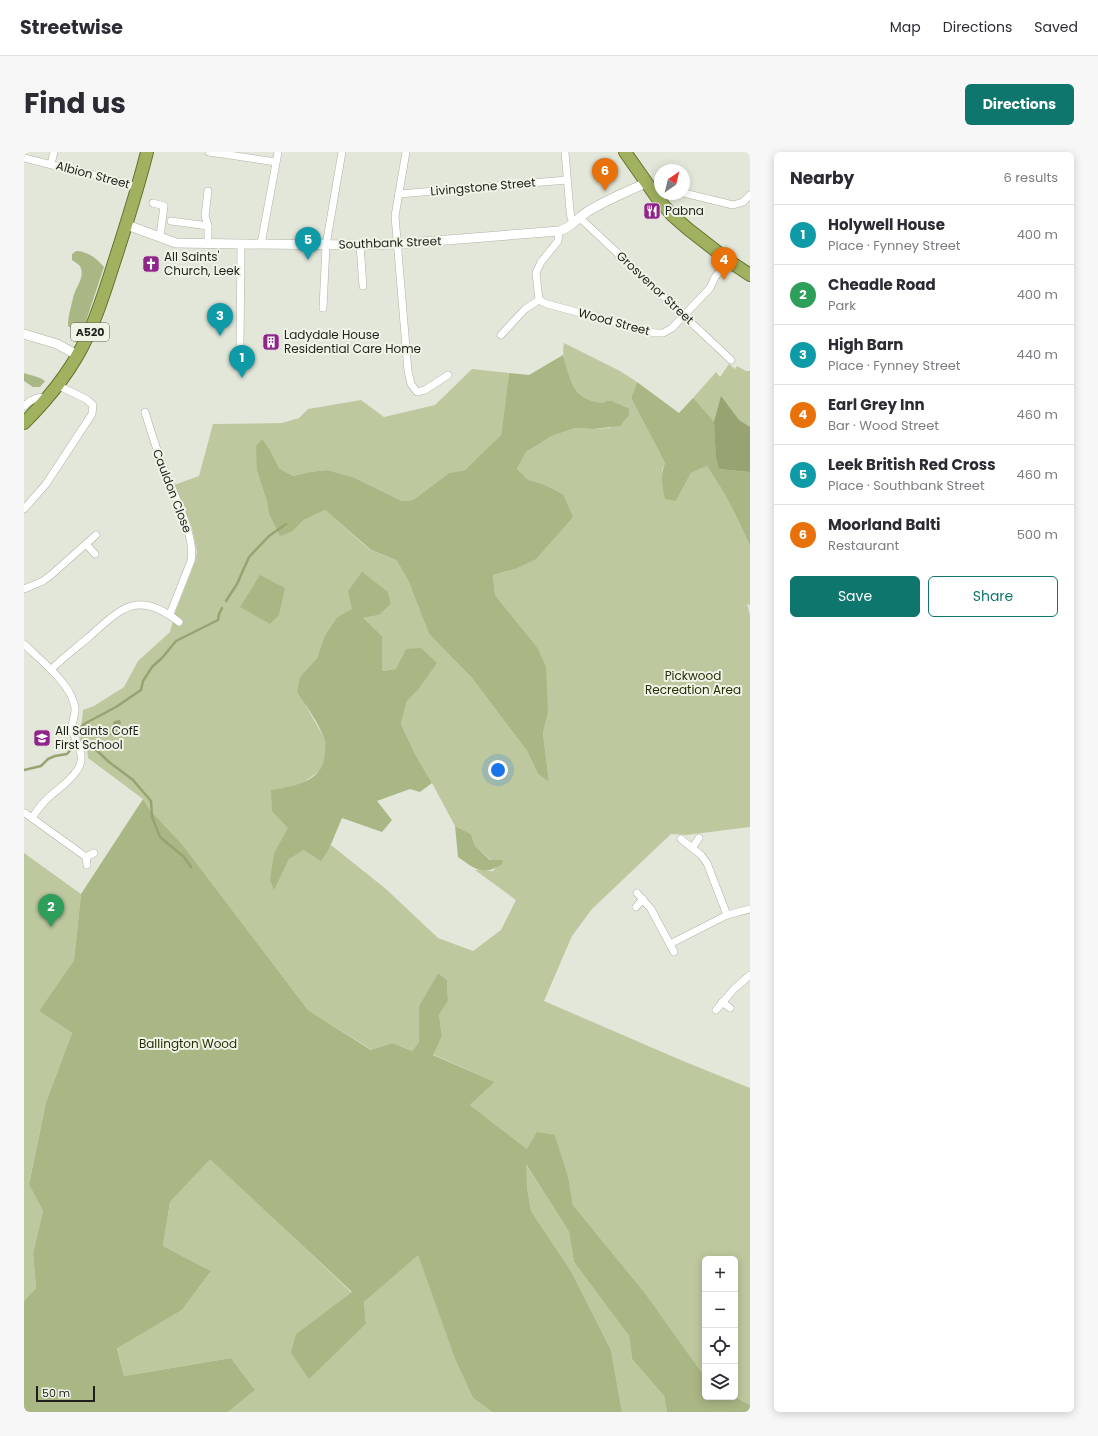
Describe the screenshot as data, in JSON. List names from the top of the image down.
{
  "streets": {
    "highway": ["A520"],
    "street": [
      "Albion Street",
      "Livingstone Street",
      "Southbank Street",
      "Grosvenor Street",
      "Wood Street",
      "Cauldon Close"
    ]
  },
  "crossings": [
    ["Albion Street", "A520"],
    ["Southbank Street", "A520"],
    ["Grosvenor Street", "Wood Street"]
  ],
  "parks": ["Pickwood Recreation Area", "Ballington Wood"],
  "places": {
    "restaurant": ["Pabna"],
    "church": ["All Saints' Church, Leek"],
    "building": ["Ladydale House Residential Care Home"],
    "school or university": ["All Saints CofE First School"]
  },
  "scale_bar": "50 m",
  "north": "top right",
  "page": {
    "header": "Streetwise",
    "nav": ["Map", "Directions", "Saved"],
    "title": "Find us",
    "buttons": [
      "Directions",
      ["Save", "Share"]
    ],
    "heading": ["Nearby", "6 results"],
    "pins": [
      "6",
      "5",
      "4",
      "3",
      "1",
      "2"
    ],
    "list": [
      {
        "mark": "1",
        "name": "Holywell House",
        "note": "Place · Fynney Street",
        "value": "400 m"
      },
      {
        "mark": "2",
        "name": "Cheadle Road",
        "note": "Park",
        "value": "400 m"
      },
      {
        "mark": "3",
        "name": "High Barn",
        "note": "Place · Fynney Street",
        "value": "440 m"
      },
      {
        "mark": "4",
        "name": "Earl Grey Inn",
        "note": "Bar · Wood Street",
        "value": "460 m"
      },
      {
        "mark": "5",
        "name": "Leek British Red Cross",
        "note": "Place · Southbank Street",
        "value": "460 m"
      },
      {
        "mark": "6",
        "name": "Moorland Balti",
        "note": "Restaurant",
        "value": "500 m"
      }
    ],
    "map_buttons": ["+", "−"],
    "scale": "50 m"
  }
}
